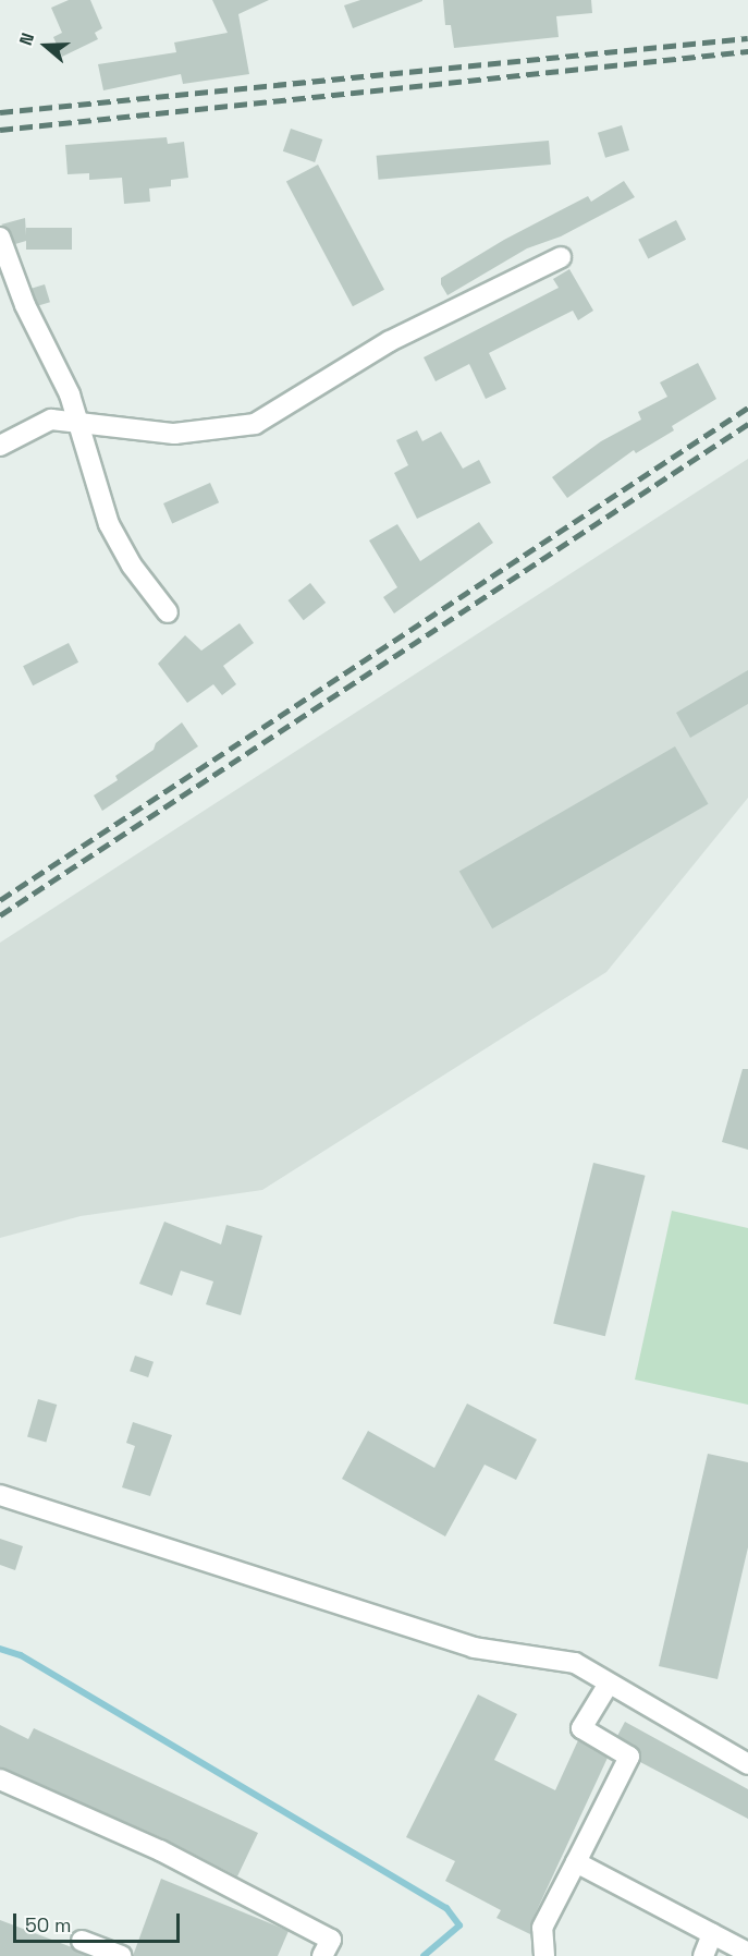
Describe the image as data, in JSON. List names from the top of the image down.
{
  "scale_bar": "50 m",
  "north": "left"
}
